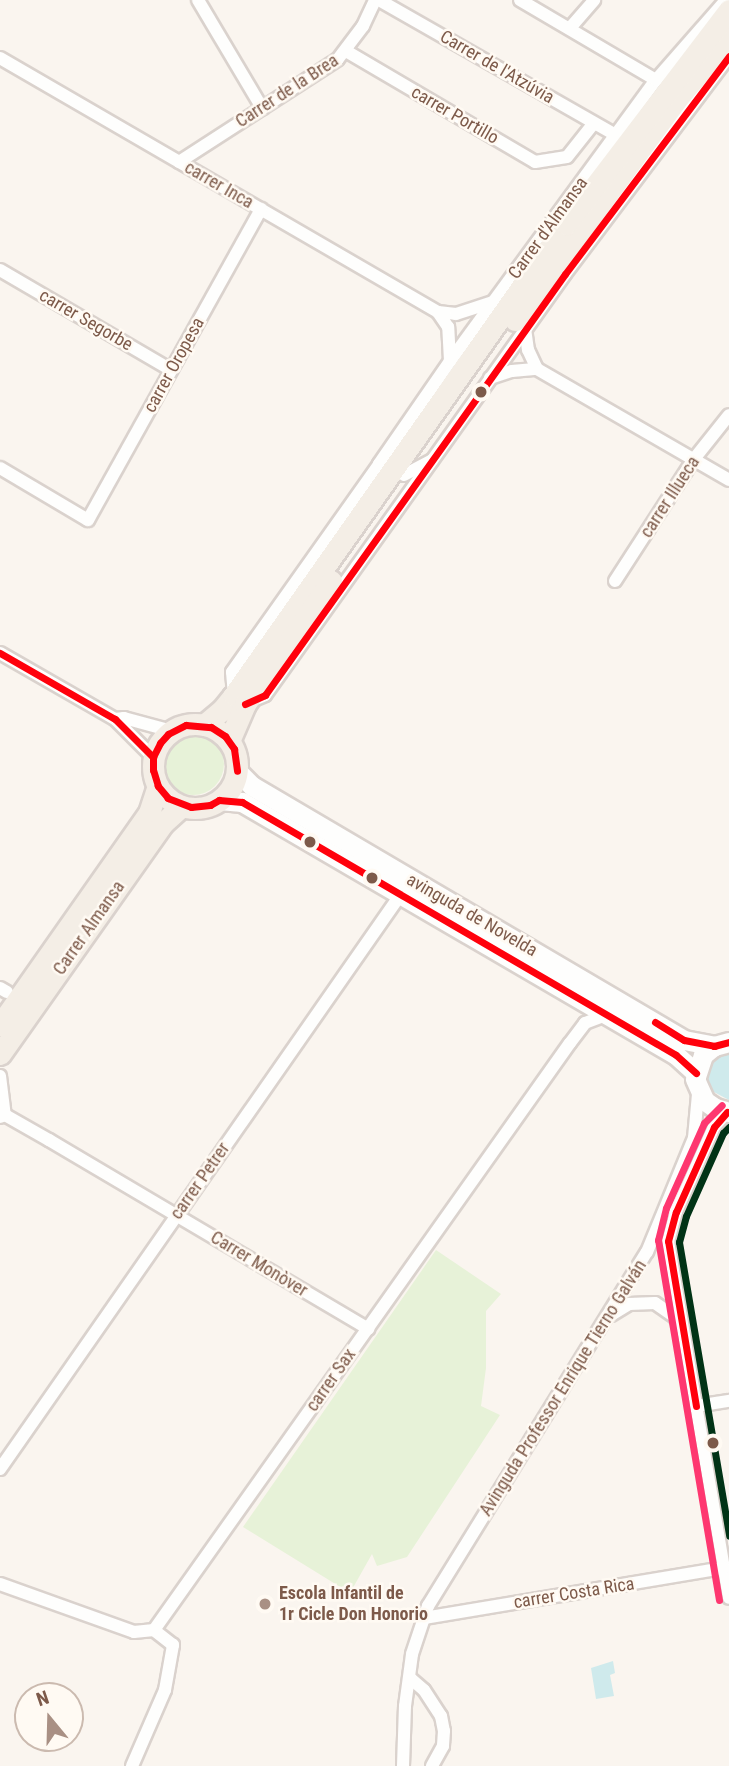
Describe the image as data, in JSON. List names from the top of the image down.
{
  "streets": {
    "main road": ["Carrer d'Almansa", "avinguda de Novelda", "Carrer Almansa"],
    "street": [
      "Carrer de l'Atzúvia",
      "Carrer de la Brea",
      "carrer Portillo",
      "carrer Inca",
      "carrer Segorbe",
      "carrer Oropesa",
      "carrer Illueca",
      "carrer Petrer",
      "Carrer Monòver",
      "carrer Sax",
      "Avinguda Professor Enrique Tierno Galván",
      "carrer Costa Rica"
    ]
  },
  "crossings": [
    ["Carrer de l'Atzúvia", "Carrer de la Brea"],
    ["Carrer de l'Atzúvia", "Carrer d'Almansa"],
    ["Carrer de la Brea", "carrer Portillo"],
    ["Carrer de la Brea", "carrer Inca"],
    ["carrer Portillo", "Carrer d'Almansa"],
    ["carrer Inca", "carrer Oropesa"],
    ["Carrer d'Almansa", "avinguda de Novelda"],
    ["Carrer d'Almansa", "Carrer Almansa"],
    ["carrer Segorbe", "carrer Oropesa"],
    ["avinguda de Novelda", "Carrer Almansa"],
    ["avinguda de Novelda", "carrer Petrer"],
    ["avinguda de Novelda", "carrer Sax"],
    ["avinguda de Novelda", "Avinguda Professor Enrique Tierno Galván"],
    ["carrer Petrer", "Carrer Monòver"],
    ["Carrer Monòver", "carrer Sax"],
    ["Avinguda Professor Enrique Tierno Galván", "carrer Costa Rica"]
  ],
  "places": ["Escola Infantil de 1r Cicle Don Honorio"],
  "north": "top"
}
